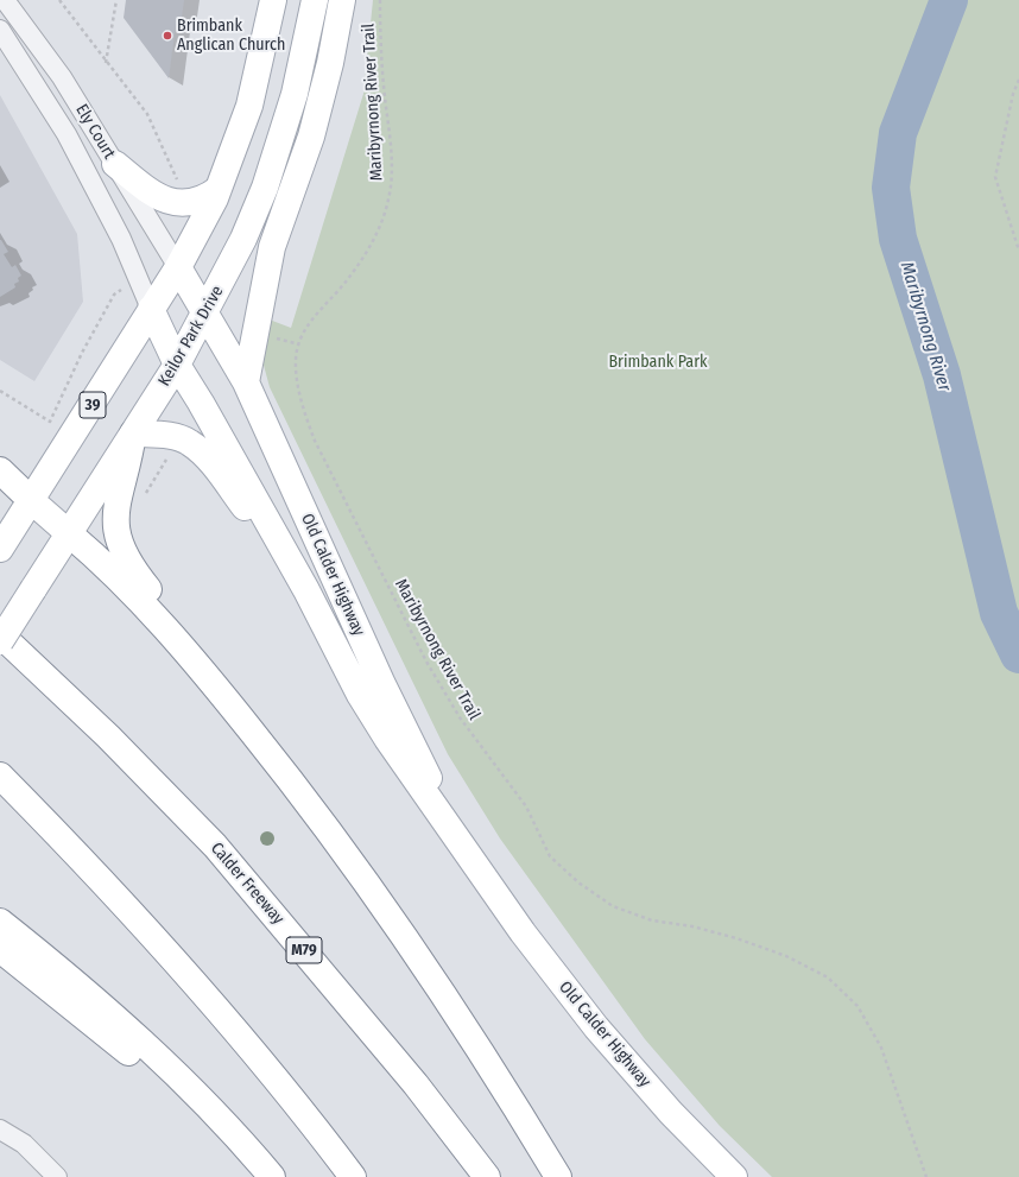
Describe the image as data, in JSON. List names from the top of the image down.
{
  "streets": {
    "main road": [
      "Keilor Park Drive",
      "39",
      "Old Calder Highway",
      "Calder Freeway",
      "M79"
    ],
    "street": ["Ely Court"],
    "path": ["Maribyrnong River Trail"]
  },
  "crossings": [
    ["Ely Court", "39"],
    ["Ely Court", "Old Calder Highway"],
    ["Keilor Park Drive", "Old Calder Highway"],
    ["39", "Old Calder Highway"]
  ],
  "water": ["Maribyrnong River"],
  "parks": ["Brimbank Park"],
  "places": ["Brimbank Anglican Church"]
}
